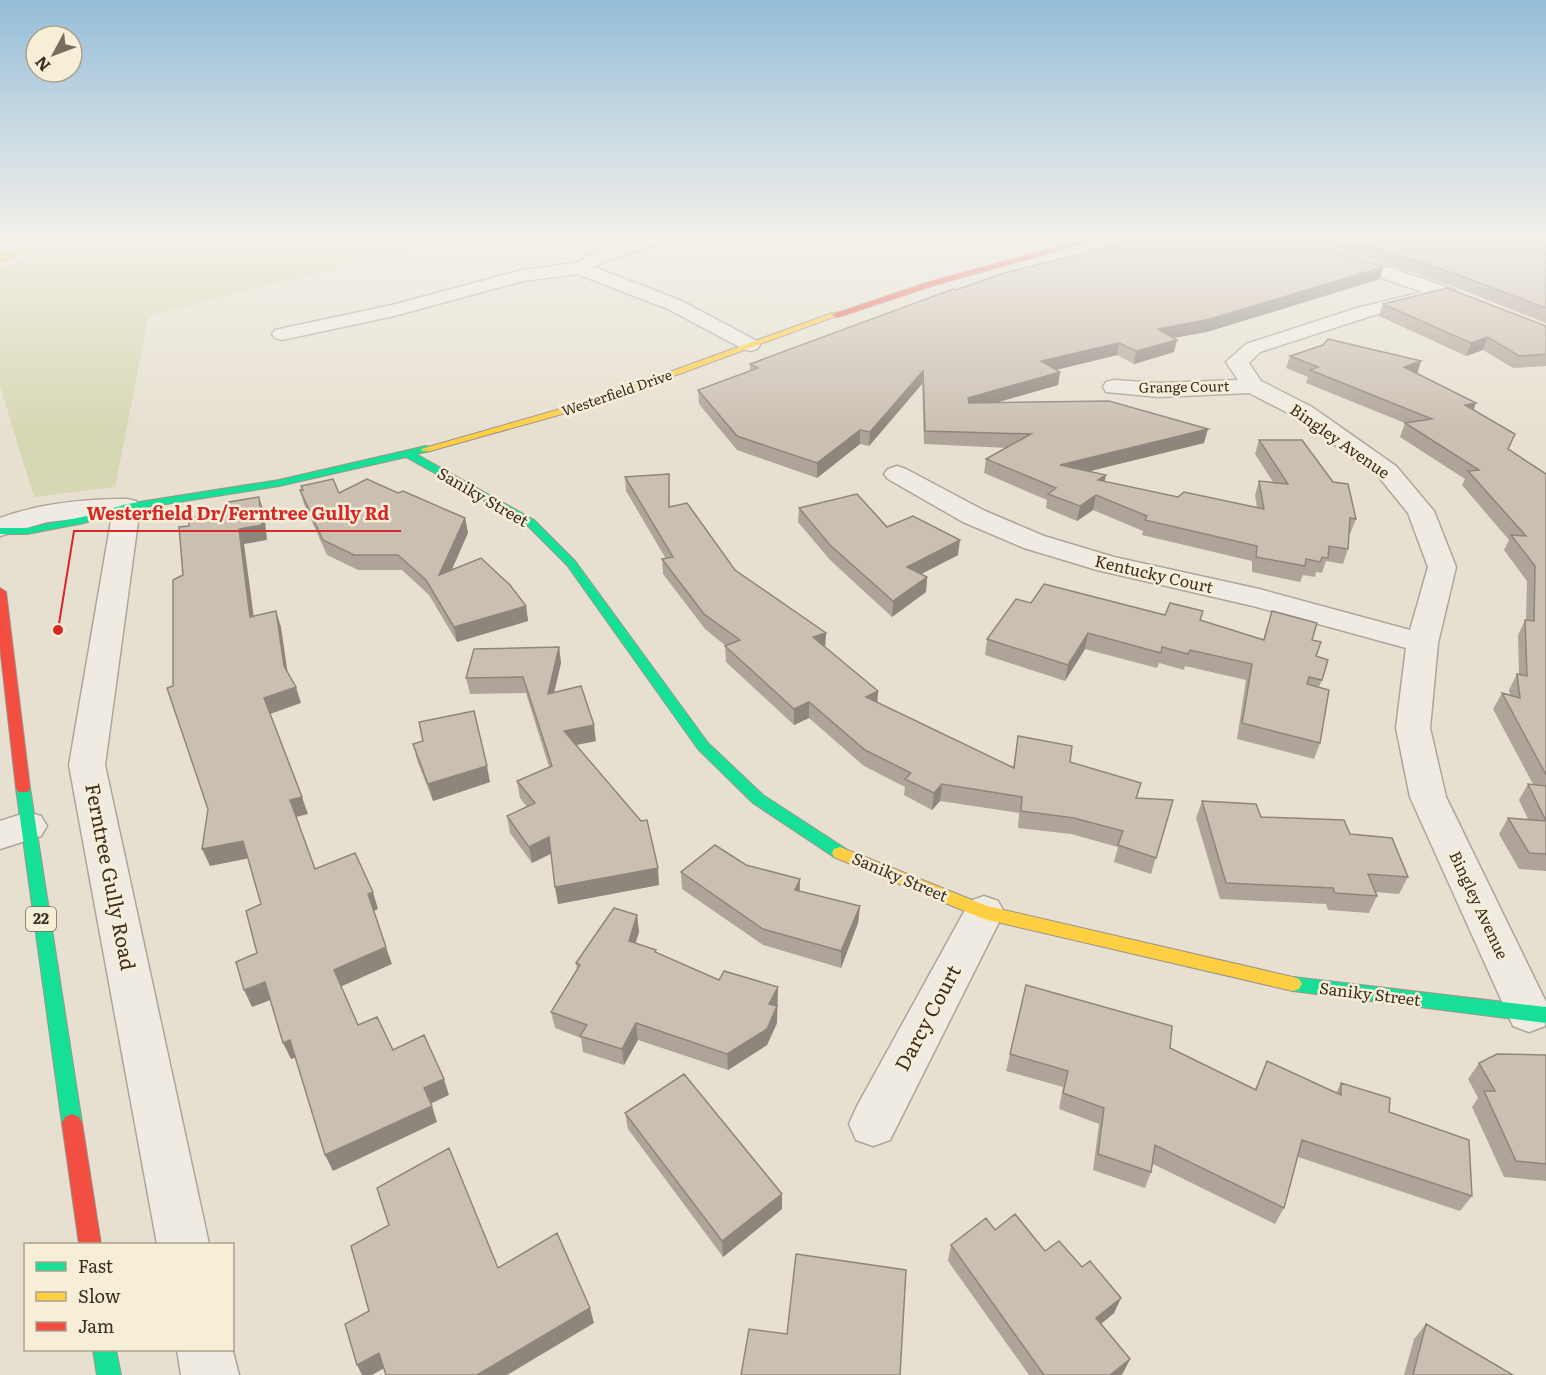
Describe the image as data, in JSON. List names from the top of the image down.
{
  "streets": {
    "main road": ["Westerfield Drive", "Saniky Street", "22"],
    "street": [
      "Grange Court",
      "Bingley Avenue",
      "Kentucky Court",
      "Ferntree Gully Road",
      "Darcy Court"
    ]
  },
  "crossings": [
    ["Grange Court", "Bingley Avenue"],
    ["Westerfield Drive", "Saniky Street"],
    ["Westerfield Drive", "Ferntree Gully Road"],
    ["Bingley Avenue", "Saniky Street"],
    ["Bingley Avenue", "Kentucky Court"],
    ["Saniky Street", "Darcy Court"]
  ],
  "places": ["Westerfield Dr/Ferntree Gully Rd"],
  "legend": ["Fast", "Slow", "Jam"],
  "north": "bottom left"
}
